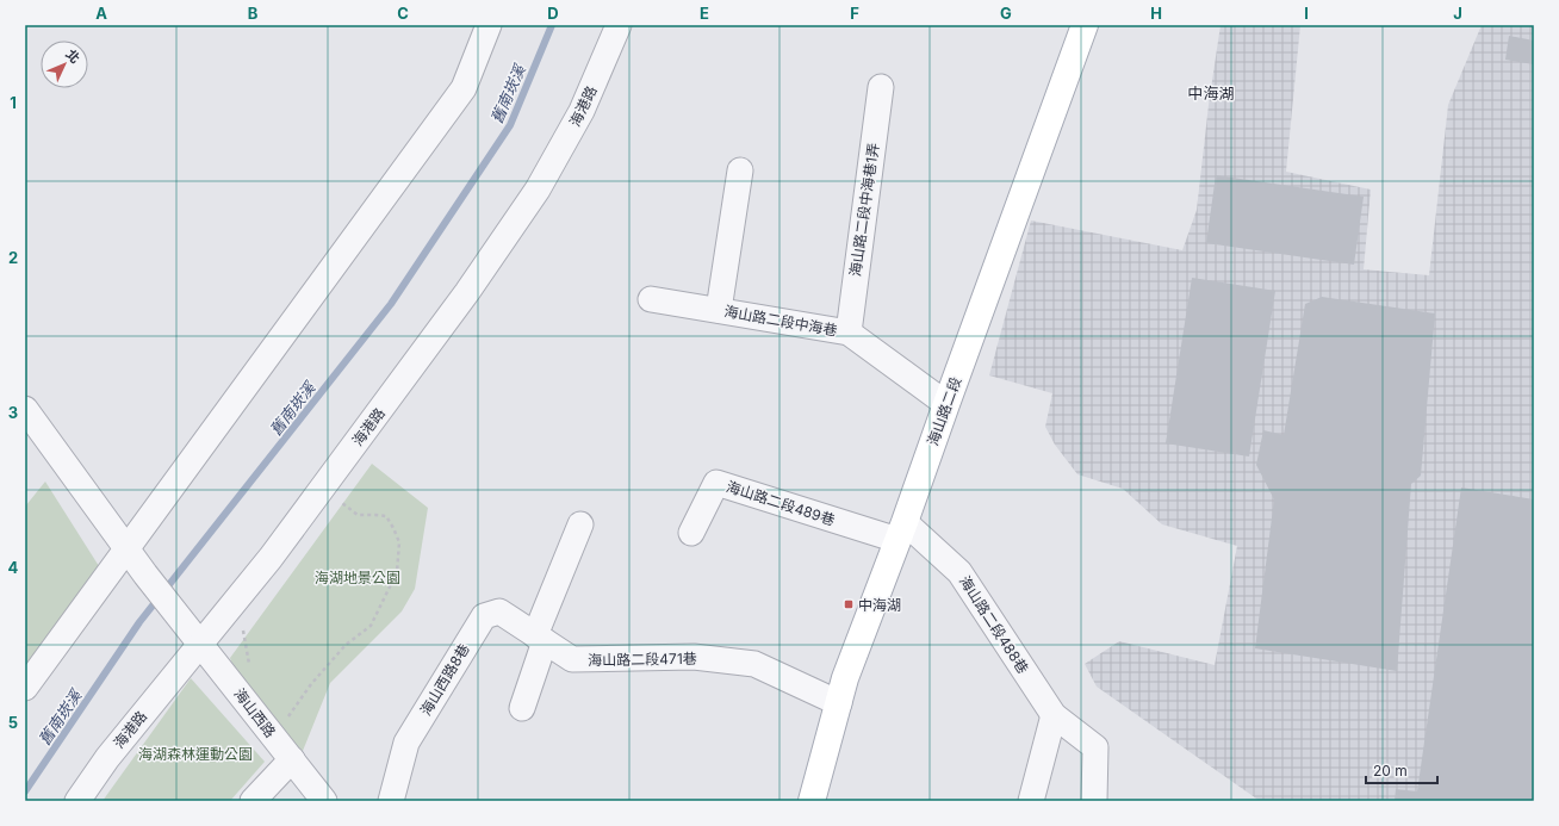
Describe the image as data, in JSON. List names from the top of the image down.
{
  "streets": {
    "main road": ["海山路二段"],
    "street": [
      "海港路",
      "海山路二段中海巷1弄",
      "海山路二段中海巷",
      "海山路二段489巷",
      "海山路二段488巷",
      "海山路二段471巷",
      "海山西路8巷",
      "海山西路"
    ]
  },
  "crossings": [
    ["海港路", "海山西路"],
    ["海山路二段中海巷1弄", "海山路二段中海巷"],
    ["海山路二段中海巷", "海山路二段"],
    ["海山路二段", "海山路二段489巷"],
    ["海山路二段", "海山路二段488巷"],
    ["海山路二段", "海山路二段471巷"],
    ["海山路二段489巷", "海山路二段488巷"],
    ["海山路二段471巷", "海山西路8巷"]
  ],
  "districts": ["中海湖"],
  "water": ["舊南崁溪"],
  "parks": ["海湖地景公園", "海湖森林運動公園"],
  "places": {
    "transit": ["中海湖"]
  },
  "scale_bar": "20 m",
  "north": "top right",
  "grid": {
    "columns": [
      "A",
      "B",
      "C",
      "D",
      "E",
      "F",
      "G",
      "H",
      "I",
      "J"
    ],
    "rows": [
      "1",
      "2",
      "3",
      "4",
      "5"
    ]
  }
}
